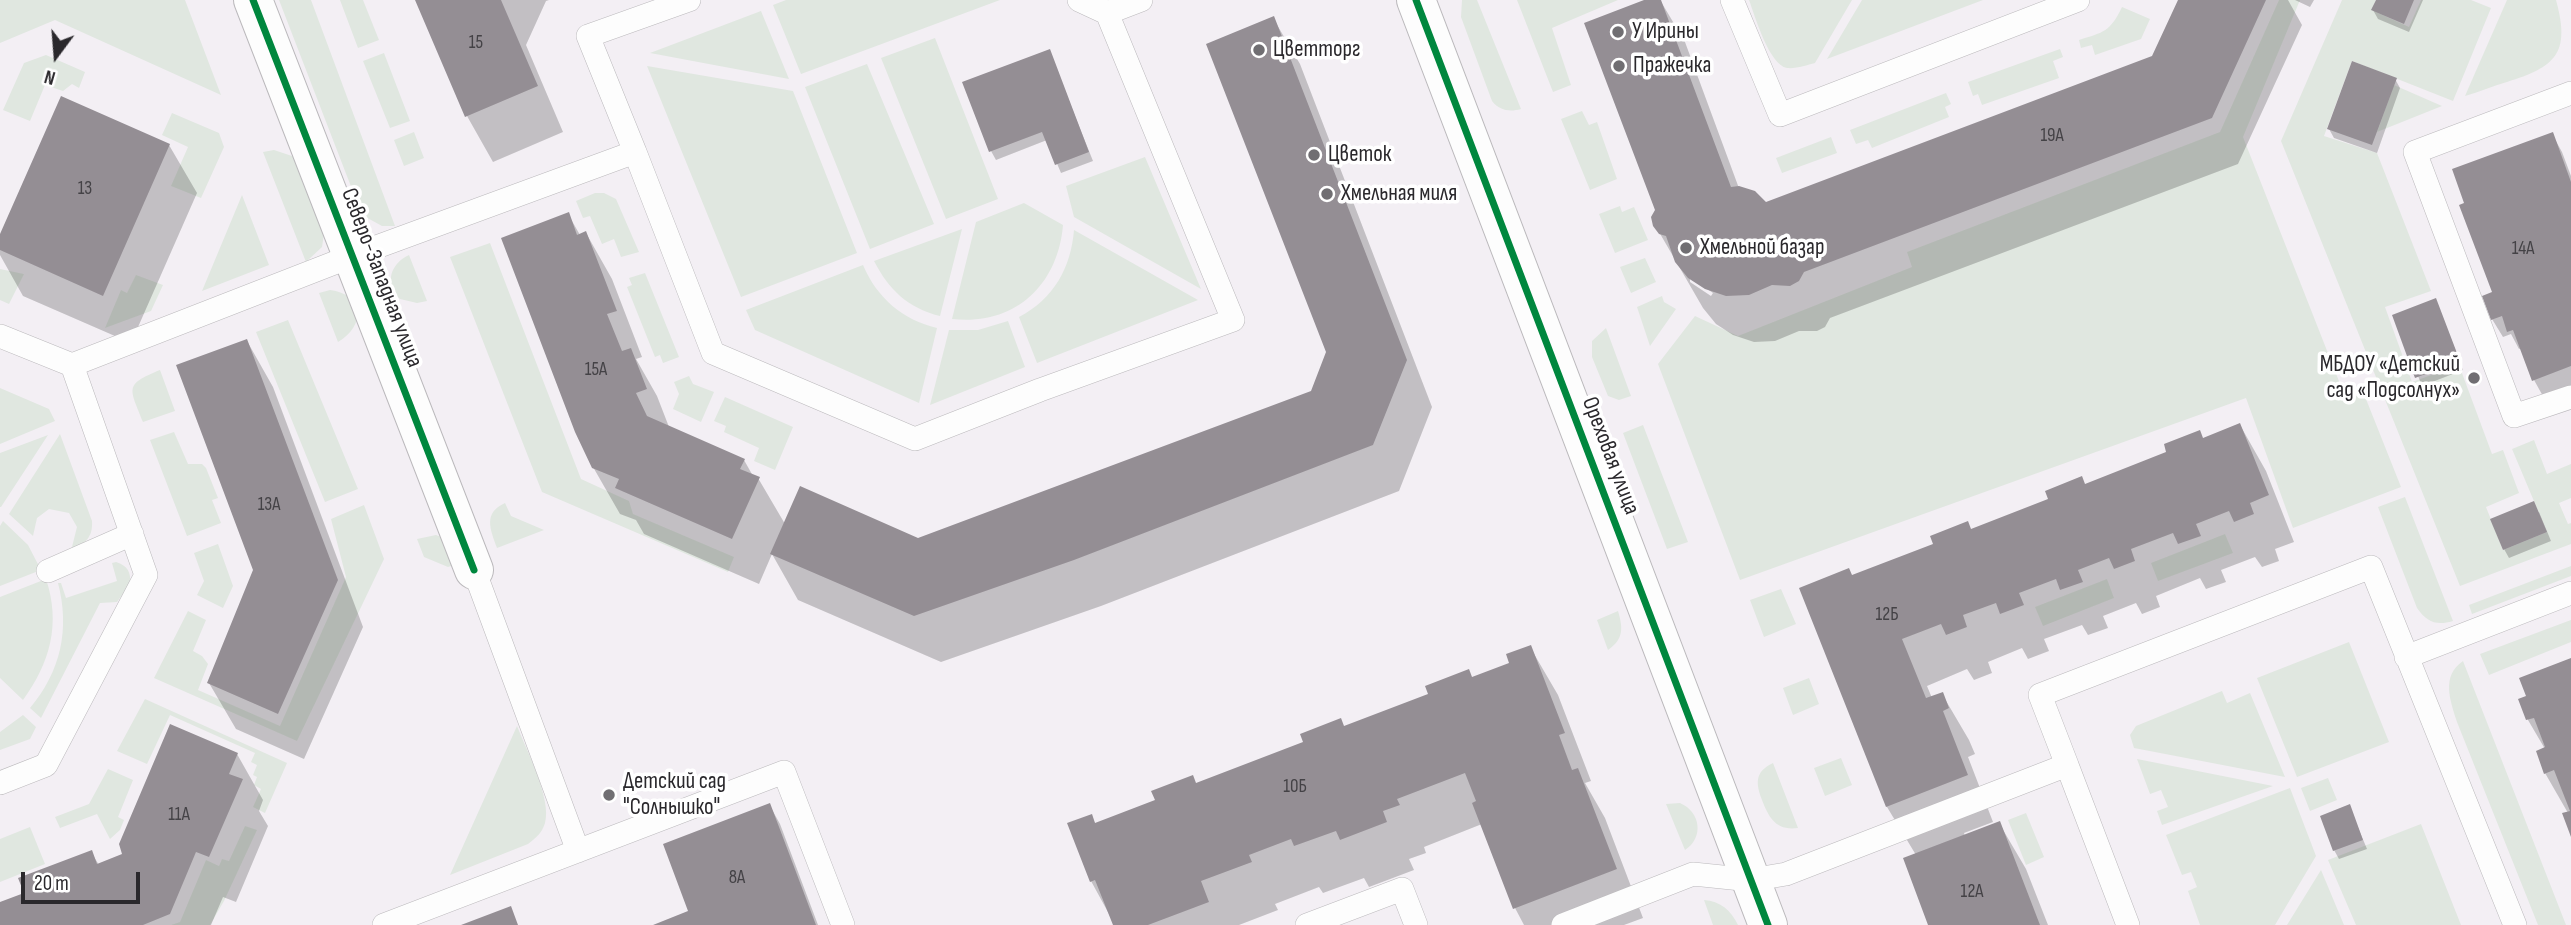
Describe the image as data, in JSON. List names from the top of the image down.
{
  "streets": {
    "street": ["Северо-Западная улица", "Ореховая улица"]
  },
  "places": [
    "У Ирины",
    "Цветторг",
    "Пражечка",
    "Цветок",
    "Хмельная миля",
    "Хмельной базар",
    "МБДОУ «Детский сад «Подсолнух»",
    "Детский сад \"Солнышко\""
  ],
  "house_numbers": [
    "15",
    "19А",
    "13",
    "14А",
    "15А",
    "13А",
    "12Б",
    "10Б",
    "11А",
    "8А",
    "12А"
  ],
  "scale_bar": "20 m",
  "north": "bottom"
}
